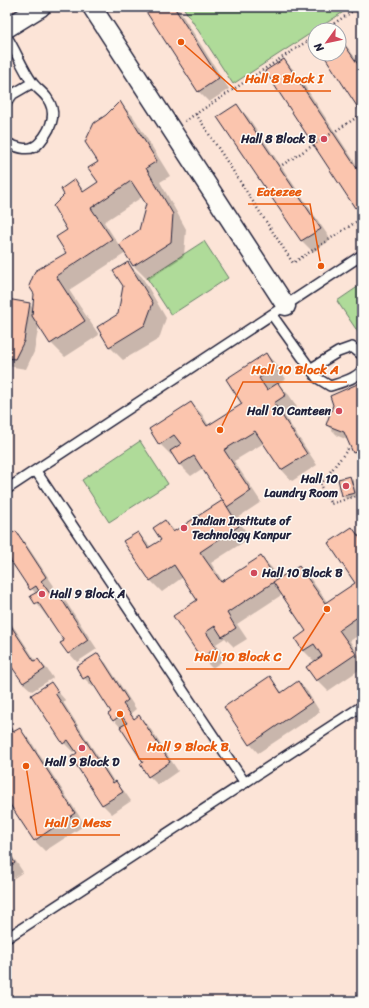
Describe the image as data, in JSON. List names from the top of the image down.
{
  "places": [
    "Hall 8 Block I",
    "Hall 8 Block B",
    "Eatezee",
    "Hall 10 Canteen",
    "Hall 10 Block A",
    "Hall 10 Laundry Room",
    "Indian Institute of Technology Kanpur",
    "Hall 10 Block B",
    "Hall 9 Block A",
    "Hall 10 Block C",
    "Hall 9 Block B",
    "Hall 9 Block D",
    "Hall 9 Mess"
  ],
  "north": "bottom left"
}
